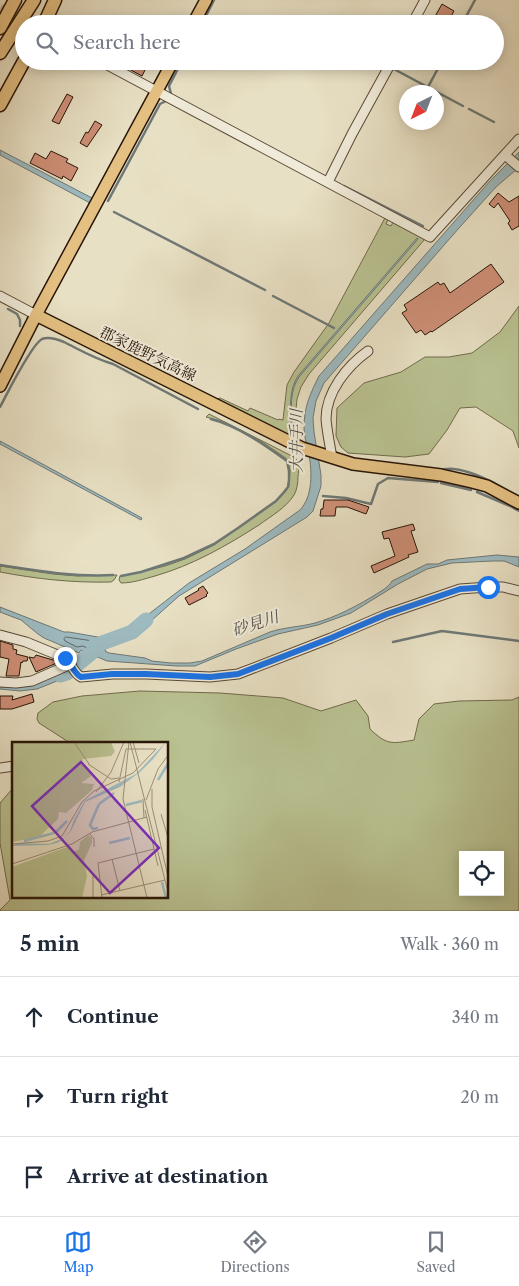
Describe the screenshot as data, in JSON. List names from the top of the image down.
{
  "streets": {
    "main road": ["郡家鹿野気高線"]
  },
  "water": ["大井手川", "砂見川"],
  "north": "bottom left",
  "page": {
    "search": "Search here",
    "heading": ["5 min", "Walk · 360 m"],
    "list": [
      ["Continue", "340 m"],
      ["Turn right", "20 m"],
      "Arrive at destination"
    ],
    "nav": ["Map", "Directions", "Saved"]
  }
}
